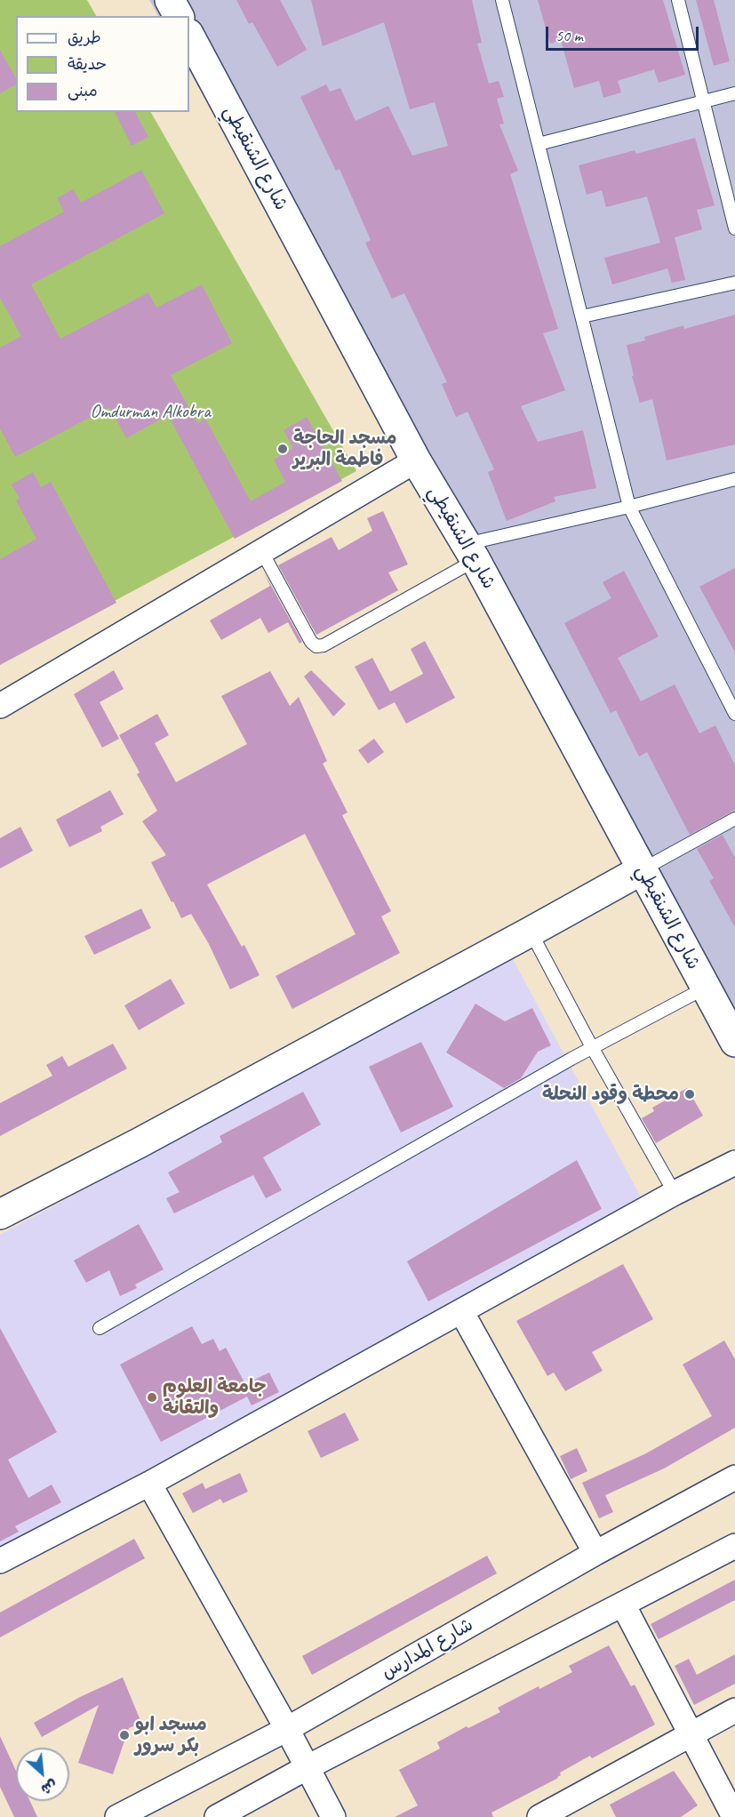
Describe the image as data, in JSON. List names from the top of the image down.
{
  "streets": {
    "street": ["شارع الشنقيطي", "شارع المدارس"]
  },
  "parks": ["Omdurman Alkobra"],
  "places": [
    "مسجد الحاجة فاطمة البرير",
    "محطة وقود النحلة",
    "جامعة العلوم والتقانة",
    "مسجد ابو بكر سرور"
  ],
  "legend": ["طريق", "حديقة", "مبنى"],
  "scale_bar": "50 m",
  "north": "bottom right"
}
